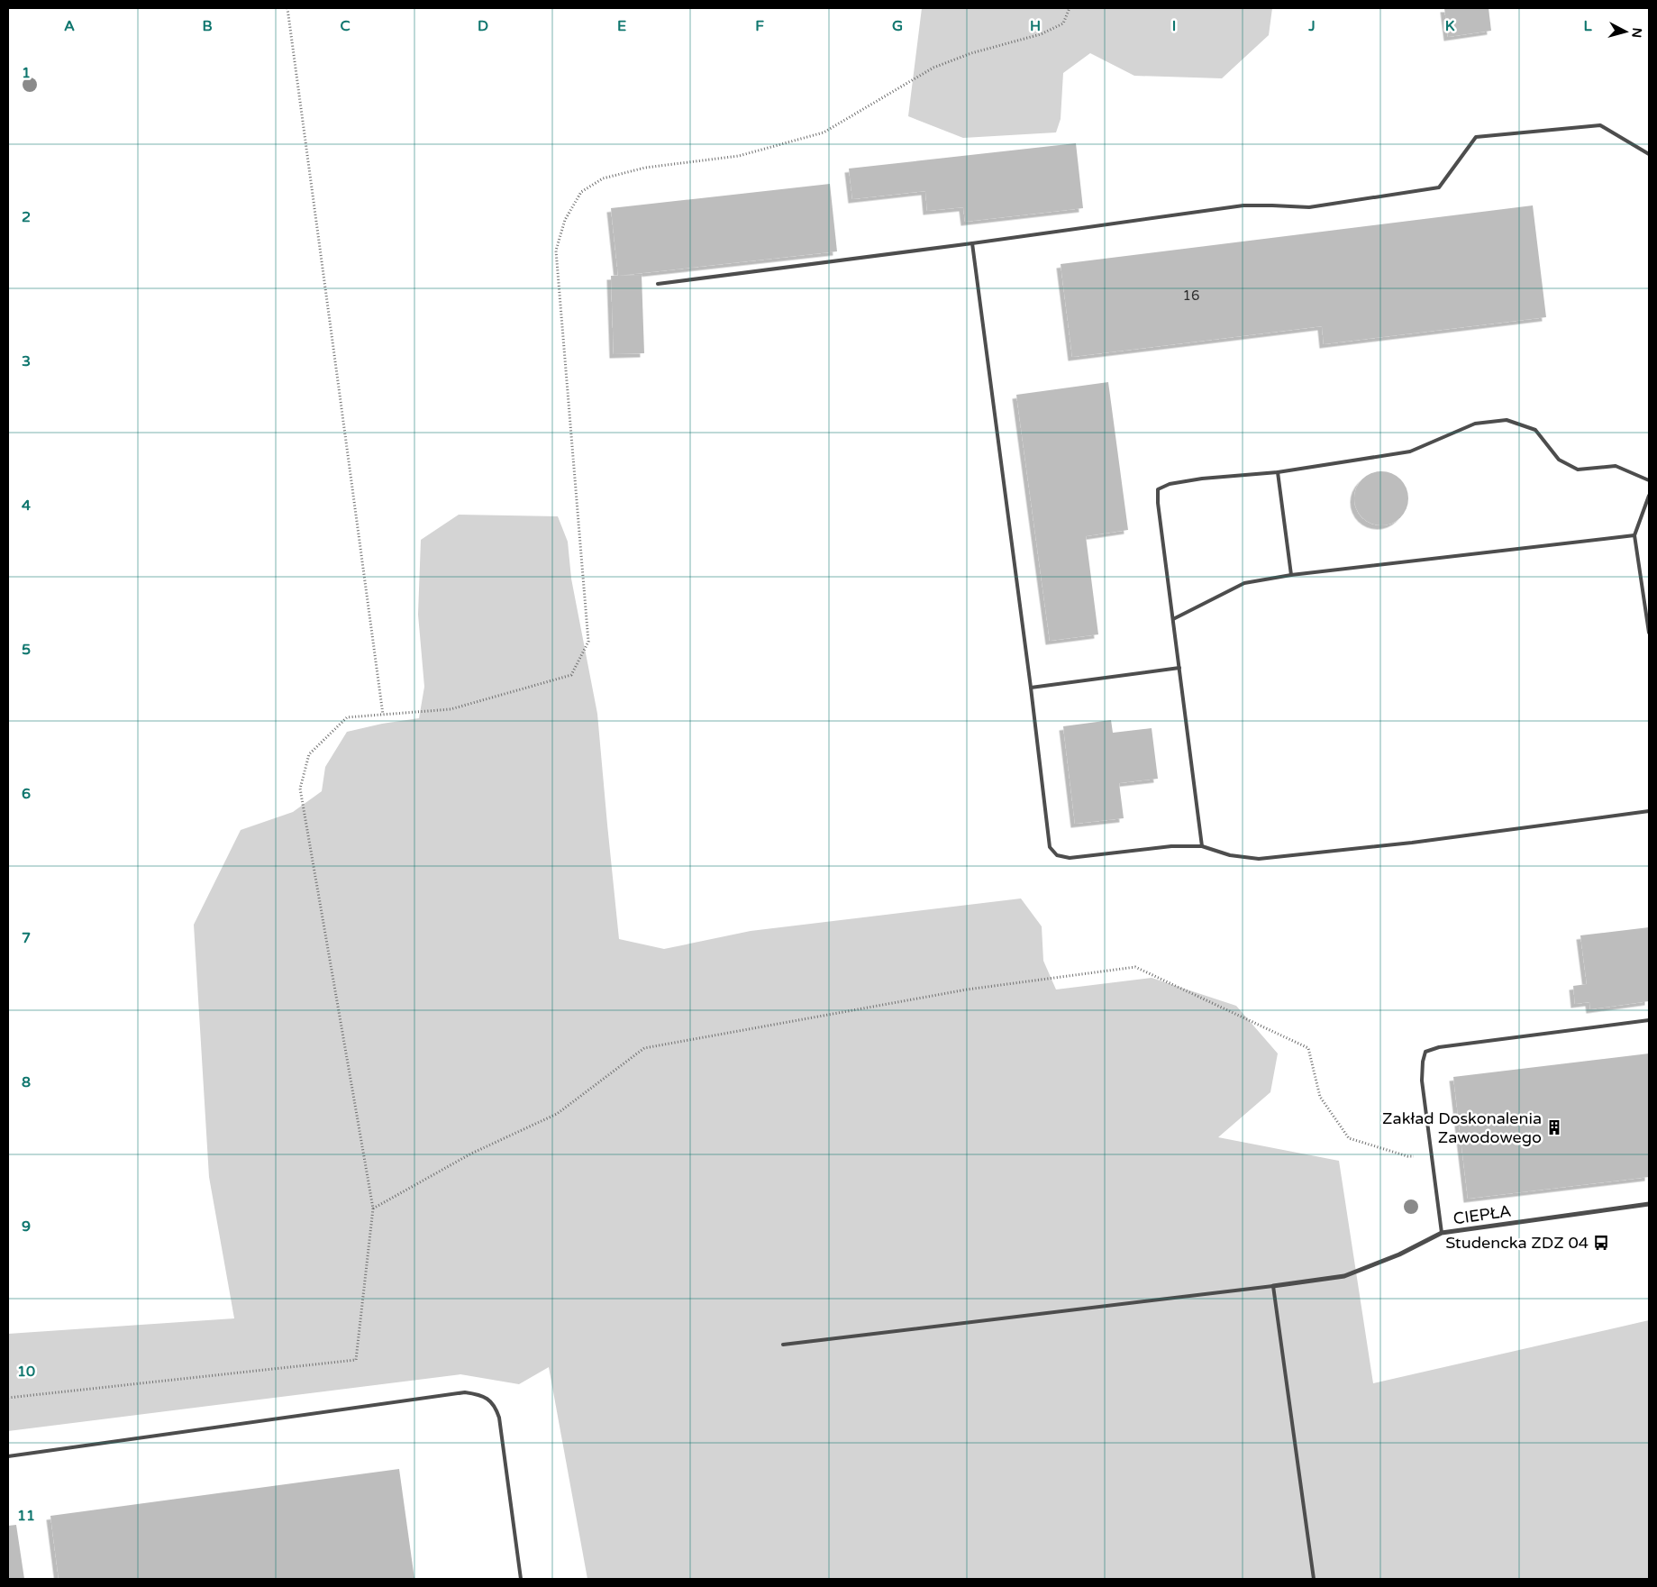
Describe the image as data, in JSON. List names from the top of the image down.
{
  "streets": {
    "street": ["CIEPŁA"]
  },
  "places": {
    "building": ["Zakład Doskonalenia Zawodowego"],
    "bus stop": ["Studencka ZDZ 04"]
  },
  "house_numbers": ["16"],
  "north": "right",
  "grid": {
    "columns": [
      "A",
      "B",
      "C",
      "D",
      "E",
      "F",
      "G",
      "H",
      "I",
      "J",
      "K",
      "L"
    ],
    "rows": [
      "1",
      "2",
      "3",
      "4",
      "5",
      "6",
      "7",
      "8",
      "9",
      "10",
      "11"
    ]
  }
}
